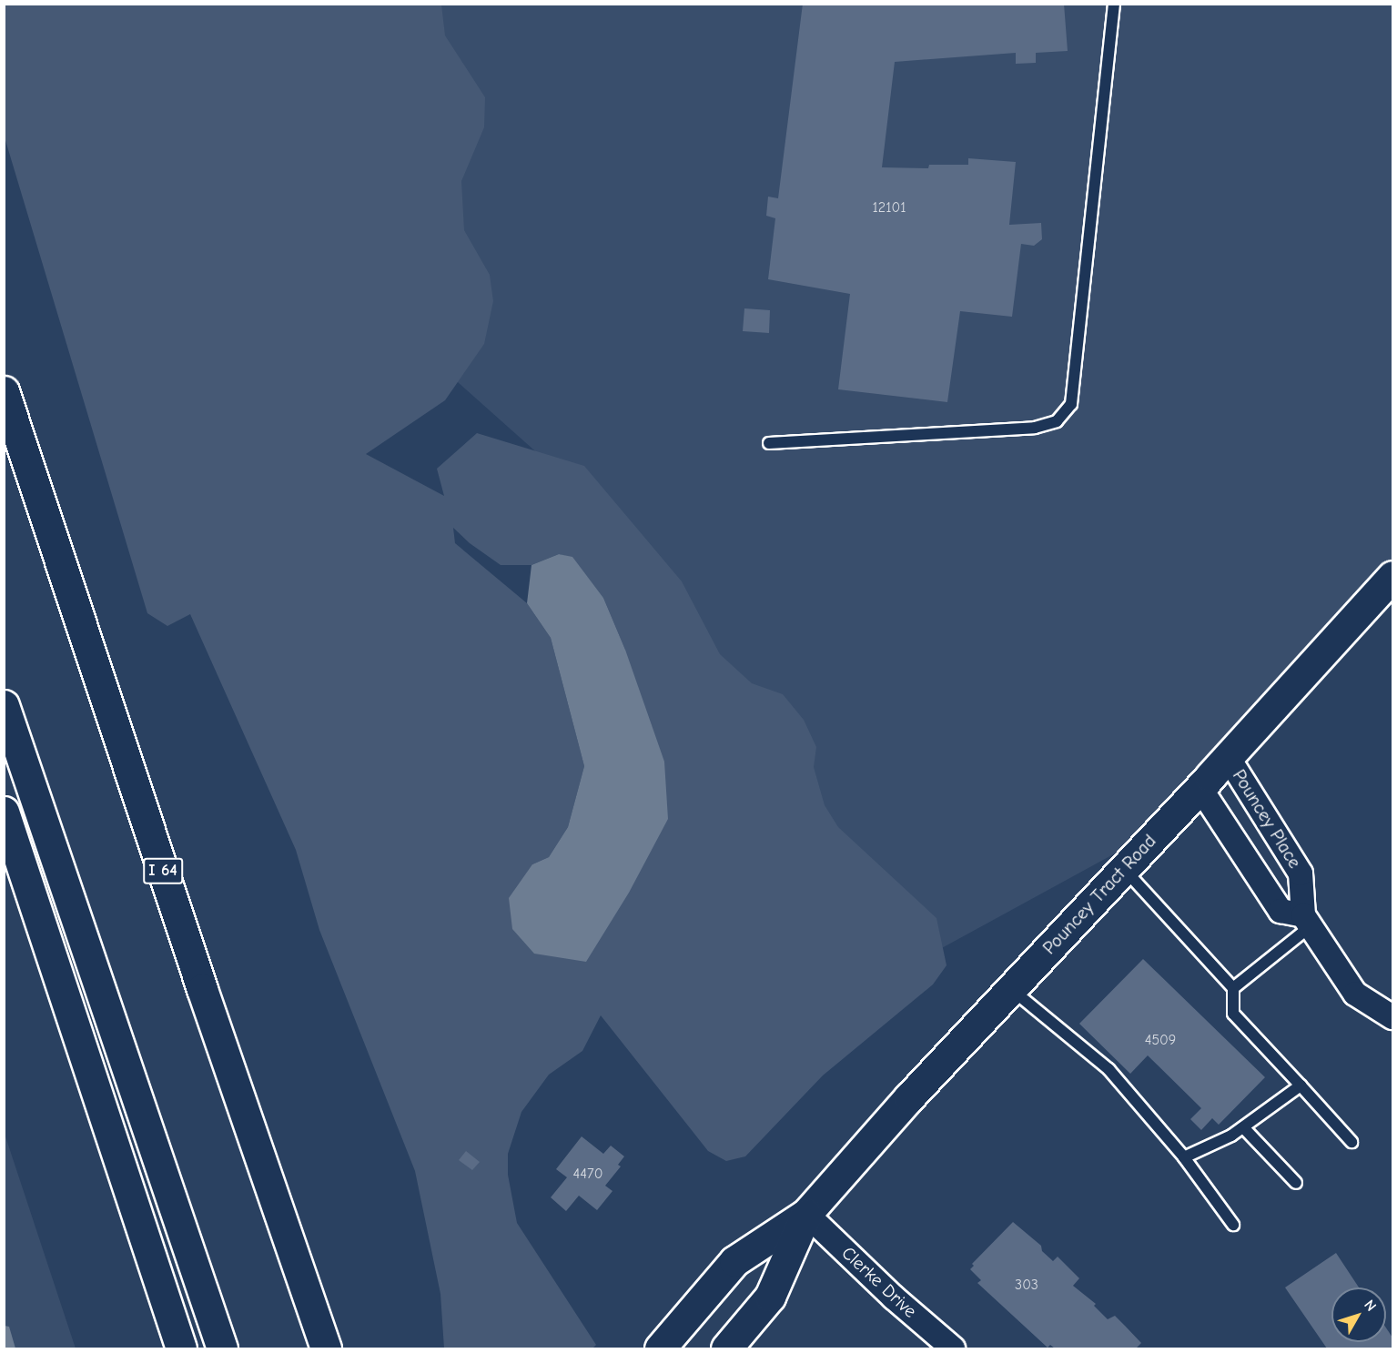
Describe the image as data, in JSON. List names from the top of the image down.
{
  "streets": {
    "main road": ["I 64", "Pouncey Tract Road"],
    "street": ["Pouncey Place", "Clerke Drive"]
  },
  "crossings": [
    ["Pouncey Place", "Pouncey Tract Road"],
    ["Pouncey Tract Road", "Clerke Drive"]
  ],
  "house_numbers": [
    "12101",
    "4509",
    "4470",
    "303"
  ],
  "north": "top right"
}
